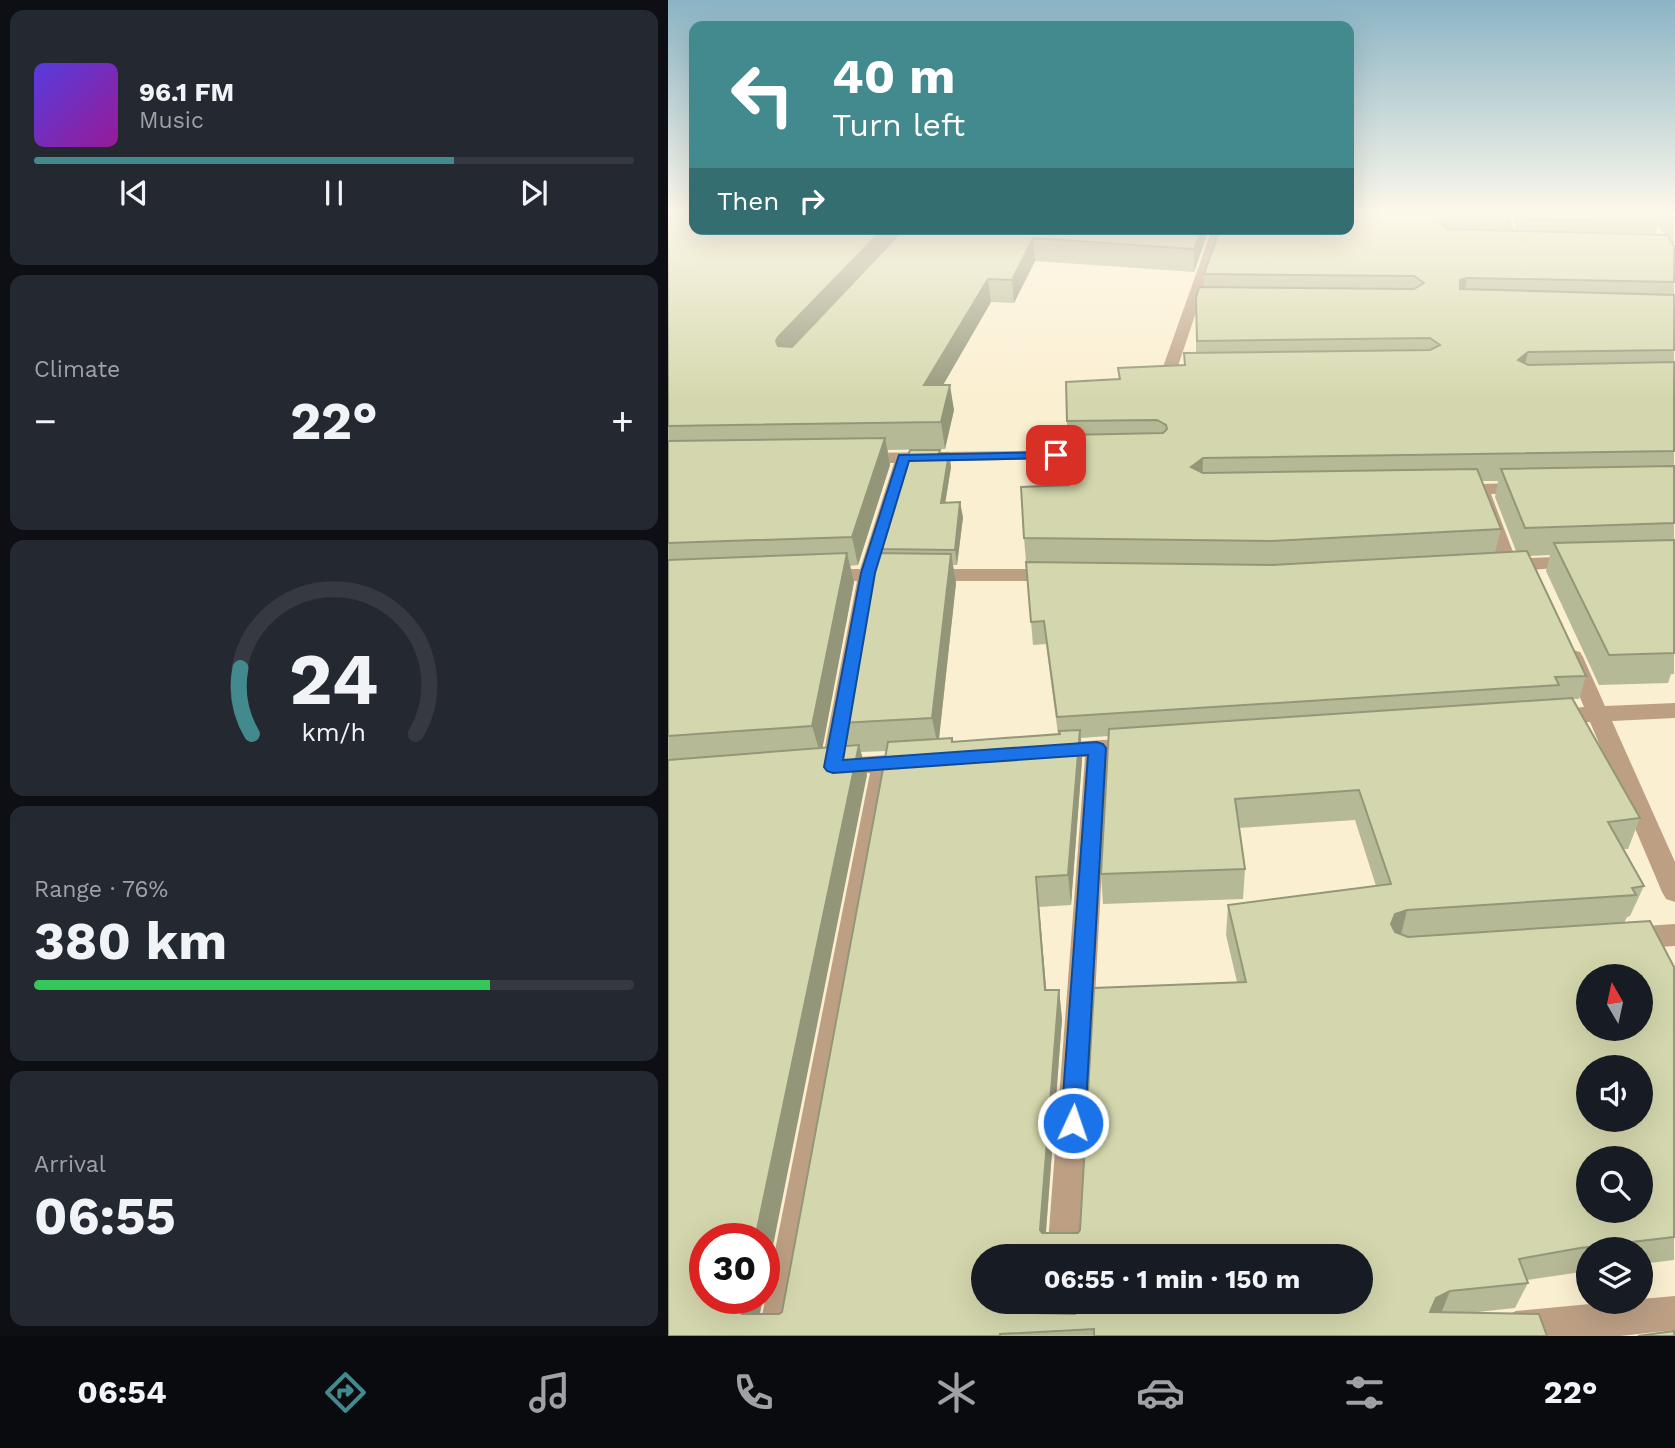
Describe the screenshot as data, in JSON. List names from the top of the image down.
{
  "north": "top",
  "page": {
    "turn": ["40 m", "Turn left"],
    "song": ["96.1 FM", "Music"],
    "then": "Then",
    "tile": [
      "Climate",
      ["Range · 76%", "380 km"],
      ["Arrival", "06:55"]
    ],
    "heat": ["−", "22°", "+"],
    "limit": "30",
    "trip": "06:55 · 1 min · 150 m",
    "tabs": ["06:54", "22°"],
    "gauge": ["24", "km/h"]
  }
}
